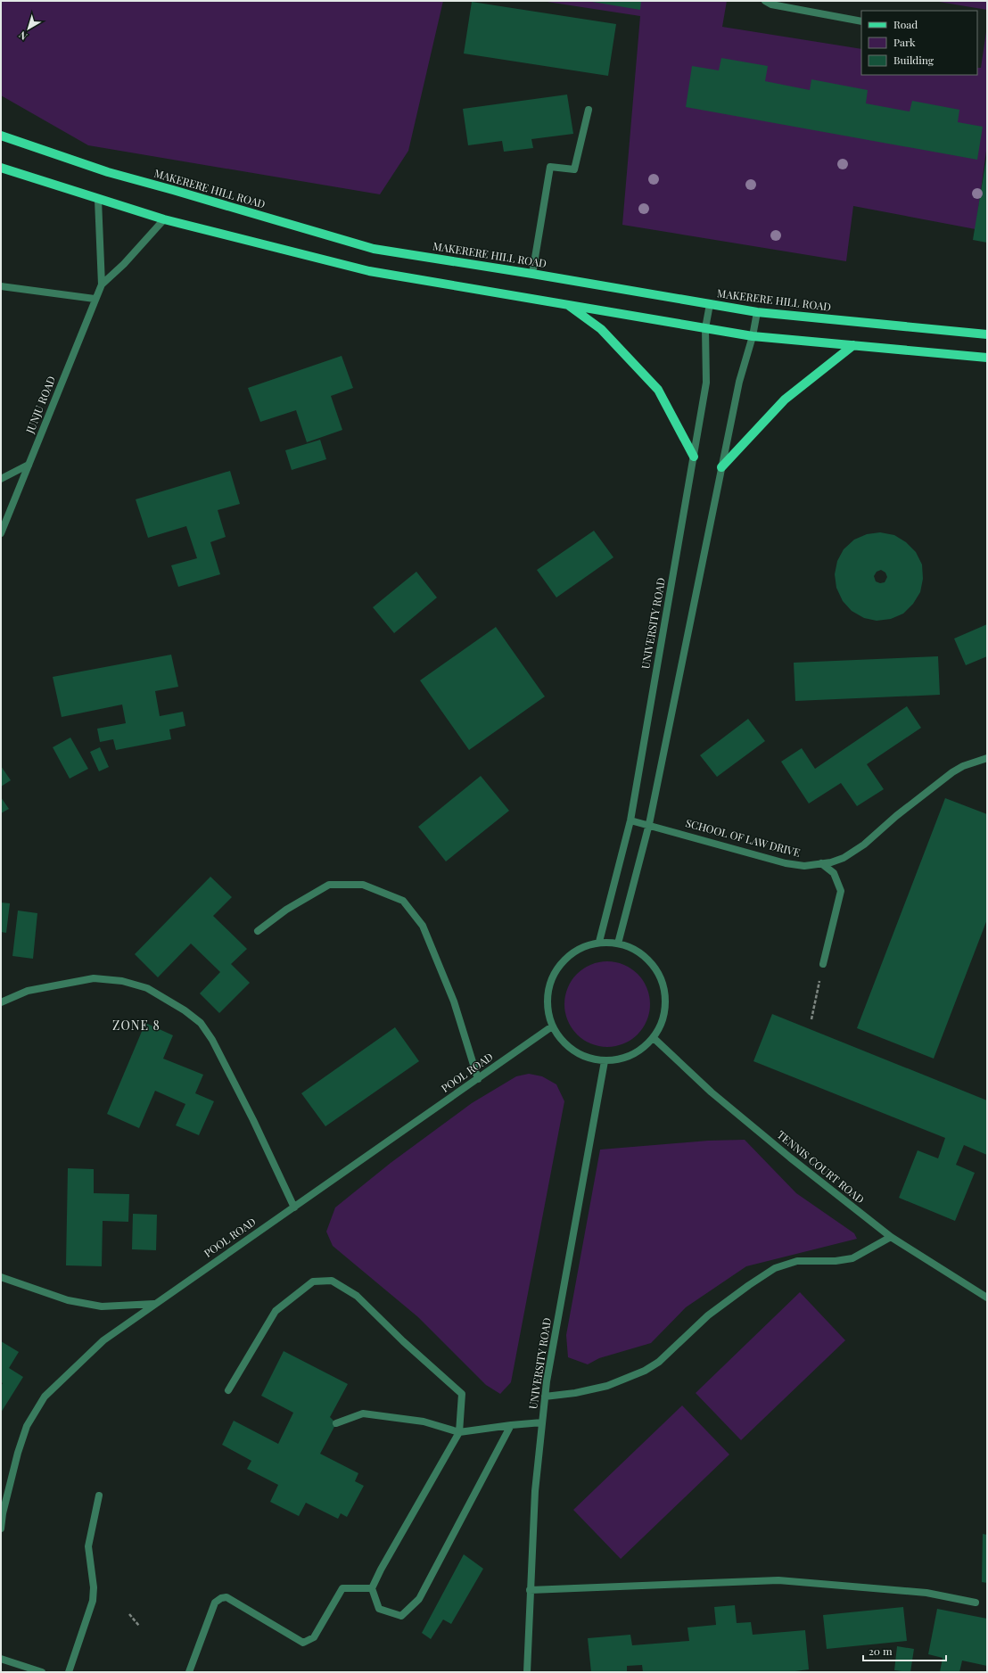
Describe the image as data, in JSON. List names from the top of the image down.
{
  "streets": {
    "main road": ["MAKERERE HILL ROAD"],
    "street": [
      "JUNJU ROAD",
      "UNIVERSITY ROAD",
      "SCHOOL OF LAW DRIVE",
      "POOL ROAD",
      "TENNIS COURT ROAD"
    ]
  },
  "crossings": [
    ["MAKERERE HILL ROAD", "UNIVERSITY ROAD"],
    ["UNIVERSITY ROAD", "SCHOOL OF LAW DRIVE"],
    ["UNIVERSITY ROAD", "POOL ROAD"],
    ["UNIVERSITY ROAD", "TENNIS COURT ROAD"],
    ["POOL ROAD", "TENNIS COURT ROAD"]
  ],
  "districts": ["ZONE 8"],
  "legend": ["Road", "Park", "Building"],
  "scale_bar": "20 m",
  "north": "bottom left"
}
